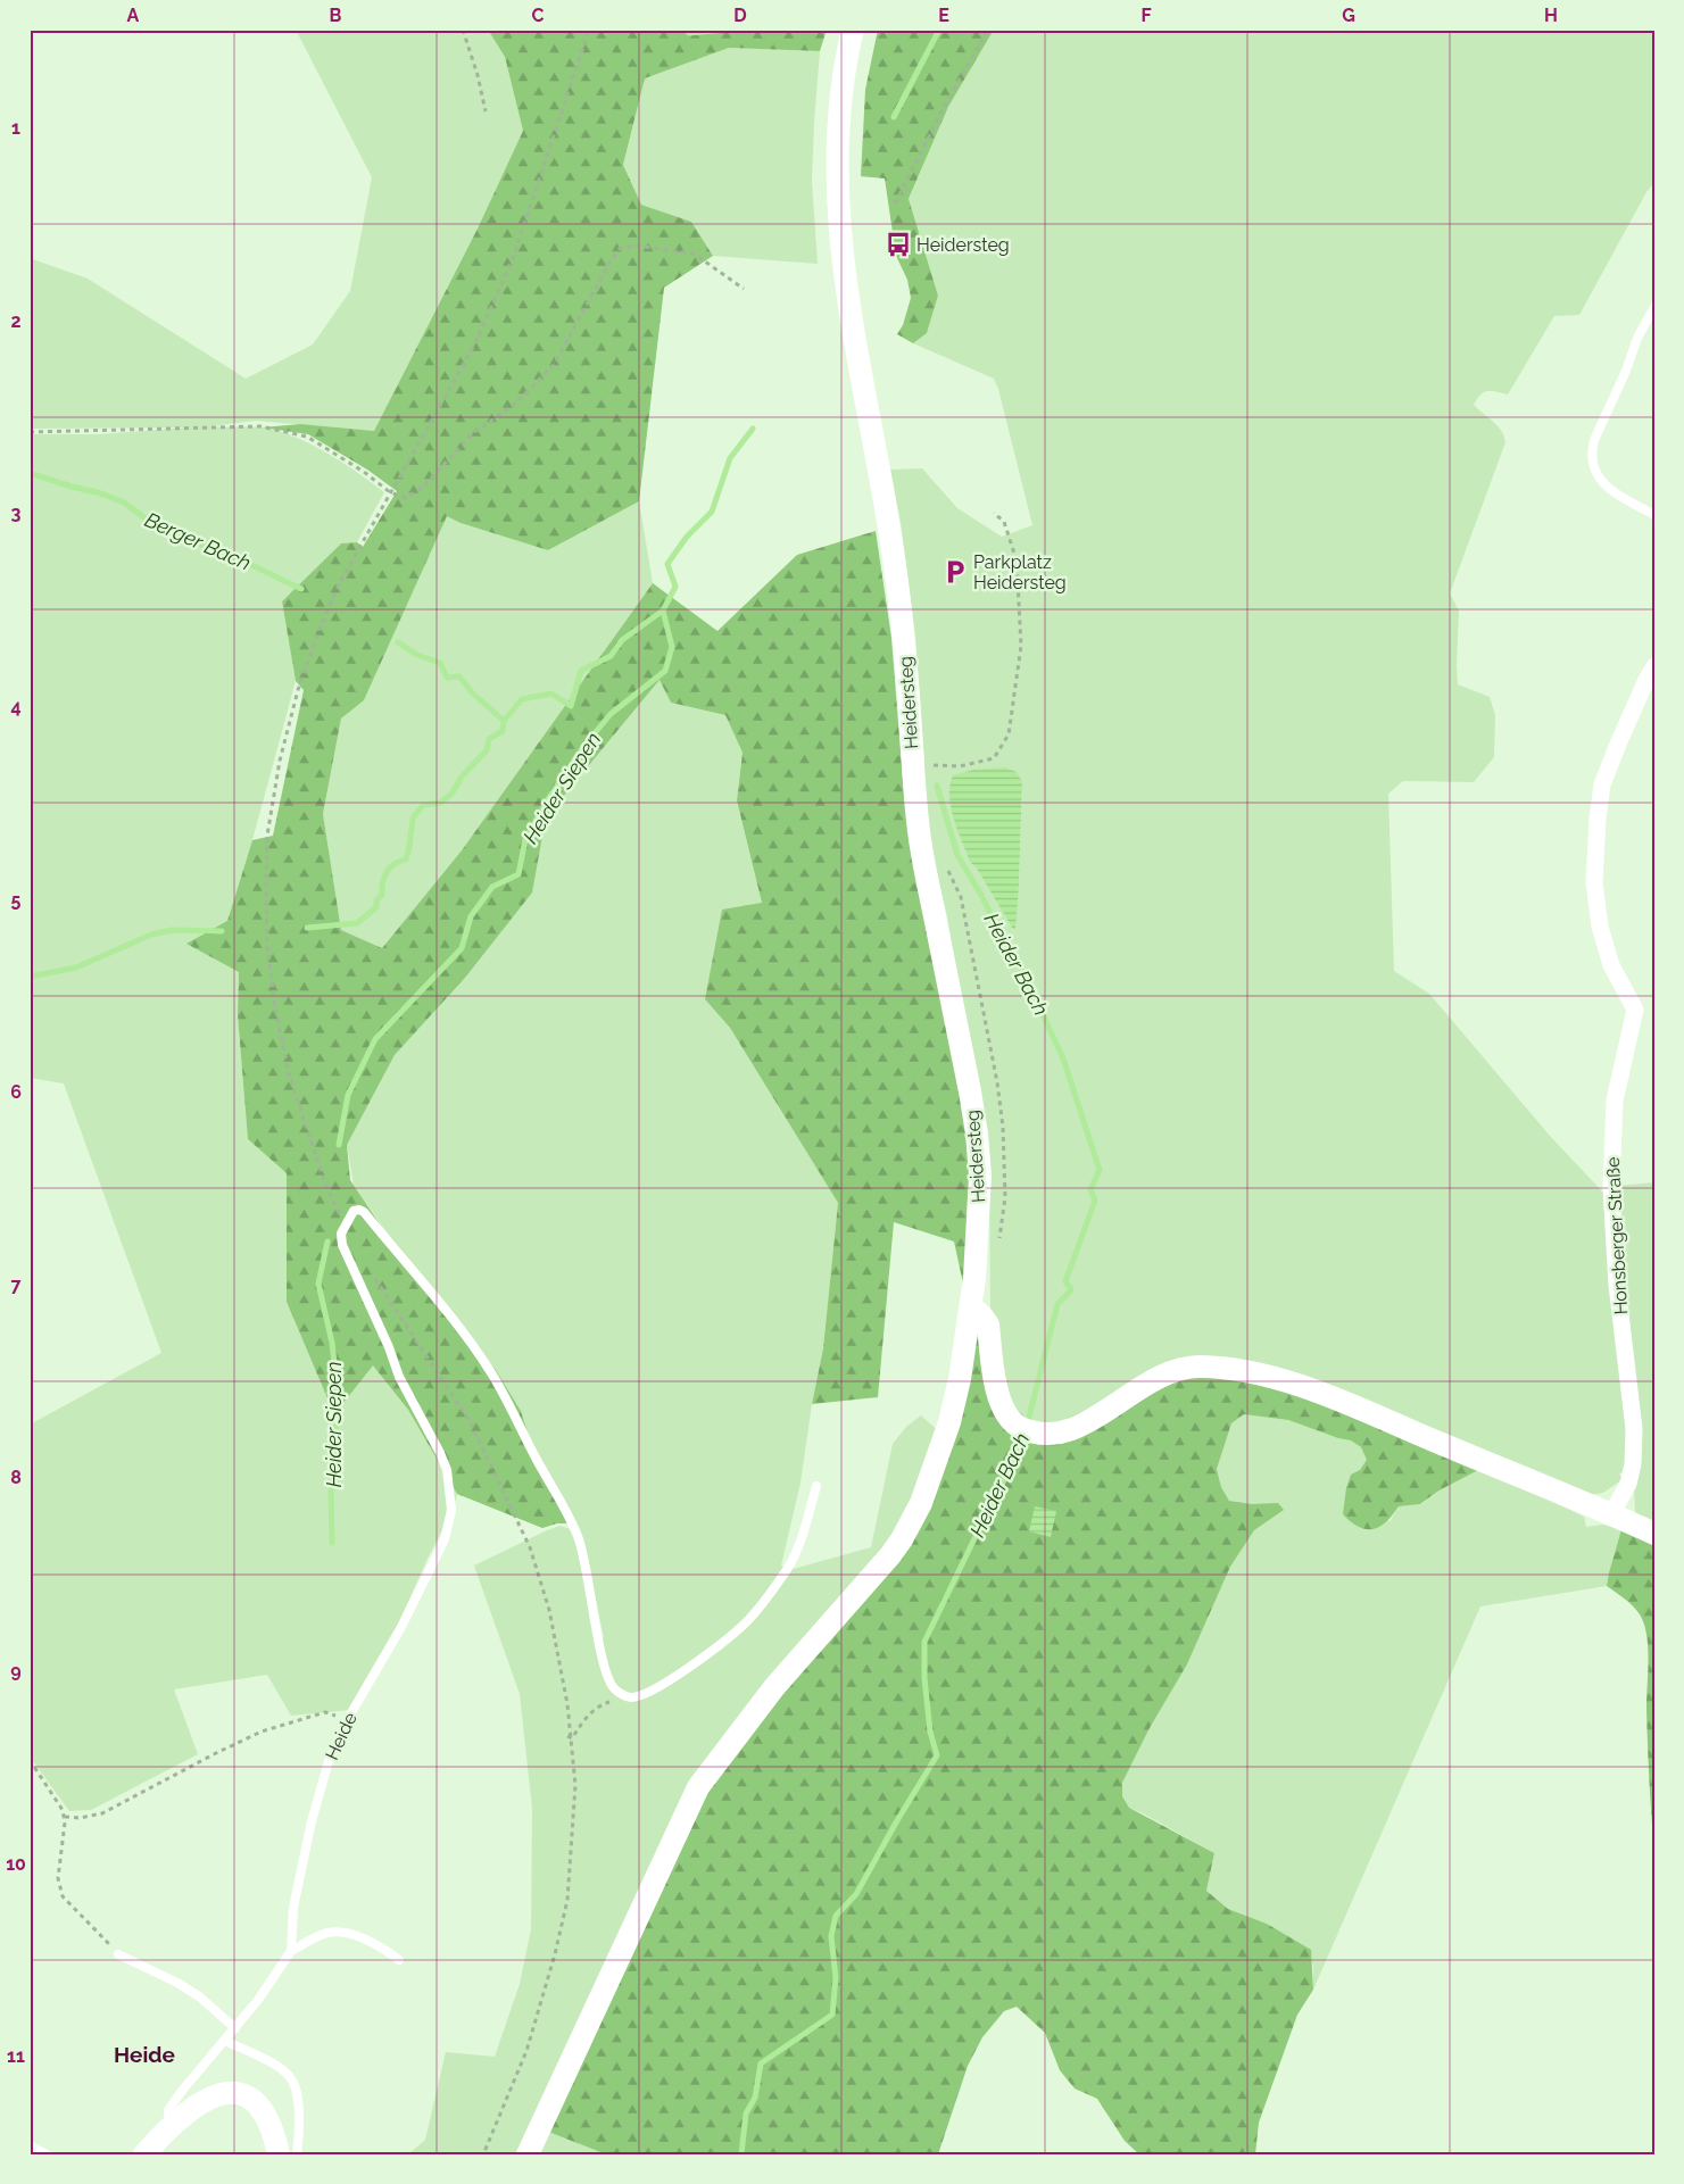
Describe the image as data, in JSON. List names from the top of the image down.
{
  "streets": {
    "main road": ["Heidersteg"],
    "street": ["Honsberger Straße"],
    "lane": ["Heide"]
  },
  "districts": ["Heide"],
  "water": ["Berger Bach", "Heider Siepen", "Heider Bach"],
  "places": {
    "bus stop": ["Heidersteg"],
    "parking": ["Parkplatz Heidersteg"]
  },
  "grid": {
    "columns": [
      "A",
      "B",
      "C",
      "D",
      "E",
      "F",
      "G",
      "H"
    ],
    "rows": [
      "1",
      "2",
      "3",
      "4",
      "5",
      "6",
      "7",
      "8",
      "9",
      "10",
      "11"
    ]
  }
}
